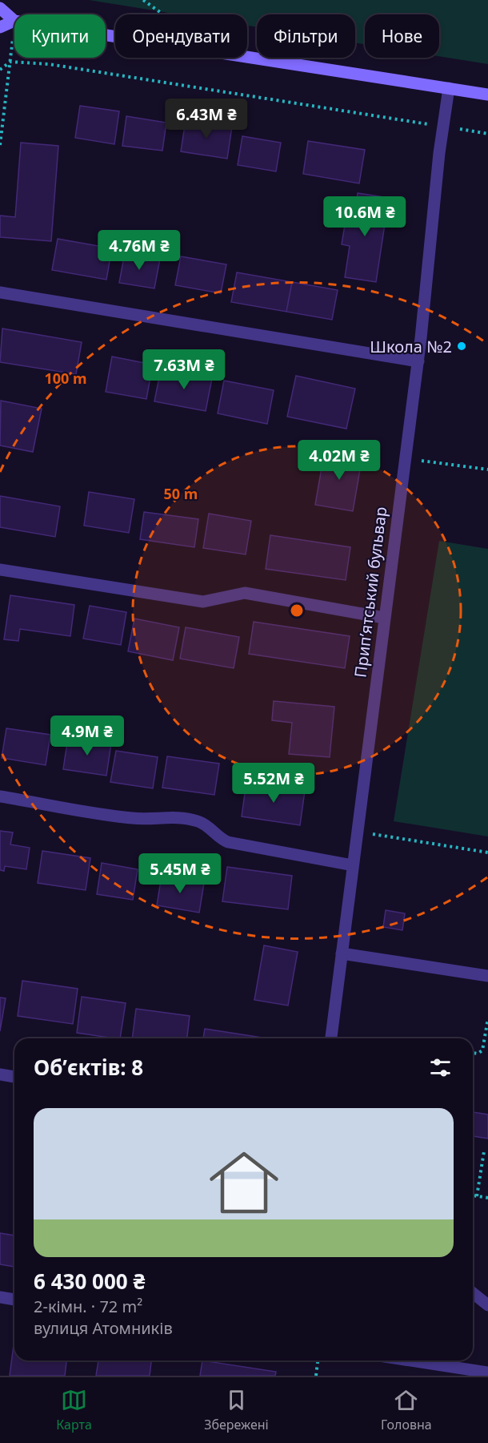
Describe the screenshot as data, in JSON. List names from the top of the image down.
{
  "streets": {
    "street": ["Припʼятський бульвар"]
  },
  "places": ["Школа №2"],
  "page": {
    "chip": [
      "Купити",
      "Орендувати",
      "Фільтри",
      "Нове"
    ],
    "price": [
      "6.43M ₴",
      "10.6M ₴",
      "4.76M ₴",
      "7.63M ₴",
      "4.02M ₴",
      "4.9M ₴",
      "5.52M ₴",
      "5.45M ₴"
    ],
    "heading": "Об’єктів: 8",
    "list": [
      {
        "name": "6 430 000 ₴",
        "note": "2-кімн. · 72 m² · вулиця Атомників"
      }
    ],
    "tabs": ["Карта", "Збережені", "Головна"]
  },
  "rings": ["100 m", "50 m"]
}
